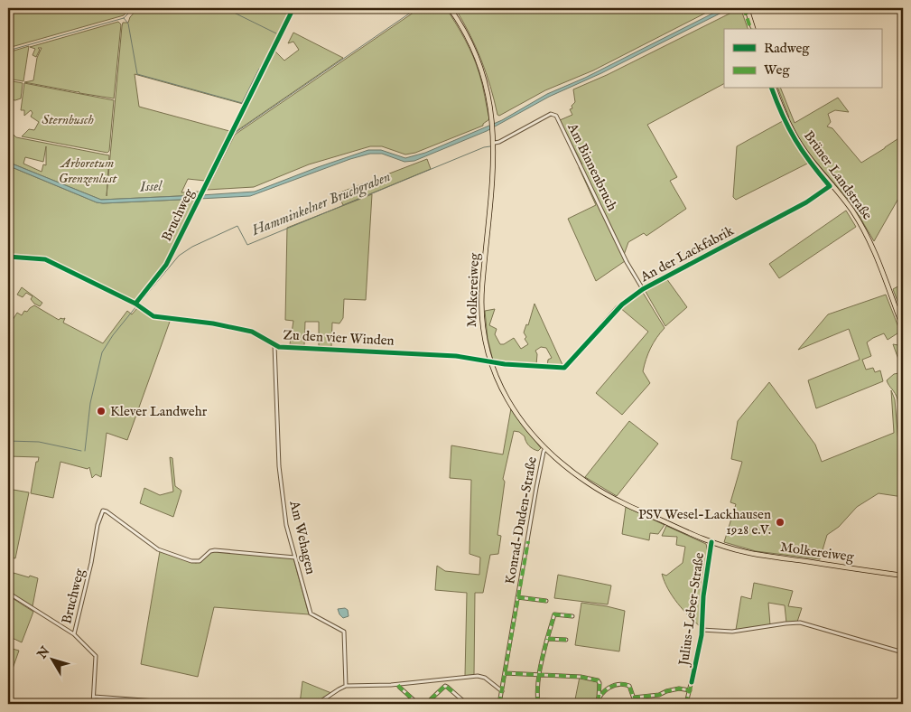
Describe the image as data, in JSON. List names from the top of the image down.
{
  "streets": {
    "main road": ["Brüner Landstraße", "Molkereiweg"],
    "street": [
      "Am Binnenbruch",
      "Bruchweg",
      "An der Lackfabrik",
      "Zu den vier Winden",
      "Konrad-Duden-Straße",
      "Am Wehagen",
      "Julius-Leber-Straße"
    ]
  },
  "crossings": [
    ["Am Binnenbruch", "An der Lackfabrik"],
    ["Am Binnenbruch", "Molkereiweg"],
    ["Brüner Landstraße", "An der Lackfabrik"],
    ["Bruchweg", "Zu den vier Winden"],
    ["Bruchweg", "Am Wehagen"],
    ["An der Lackfabrik", "Molkereiweg"],
    ["An der Lackfabrik", "Zu den vier Winden"],
    ["Molkereiweg", "Zu den vier Winden"],
    ["Molkereiweg", "Konrad-Duden-Straße"],
    ["Molkereiweg", "Julius-Leber-Straße"],
    ["Zu den vier Winden", "Am Wehagen"]
  ],
  "water": ["Issel", "Hamminkelner Bruchgraben"],
  "parks": ["Sternbusch", "Arboretum Grenzenlust"],
  "places": ["Klever Landwehr", "PSV Wesel-Lackhausen 1928 e.V."],
  "legend": ["Radweg", "Weg"],
  "north": "top left"
}
